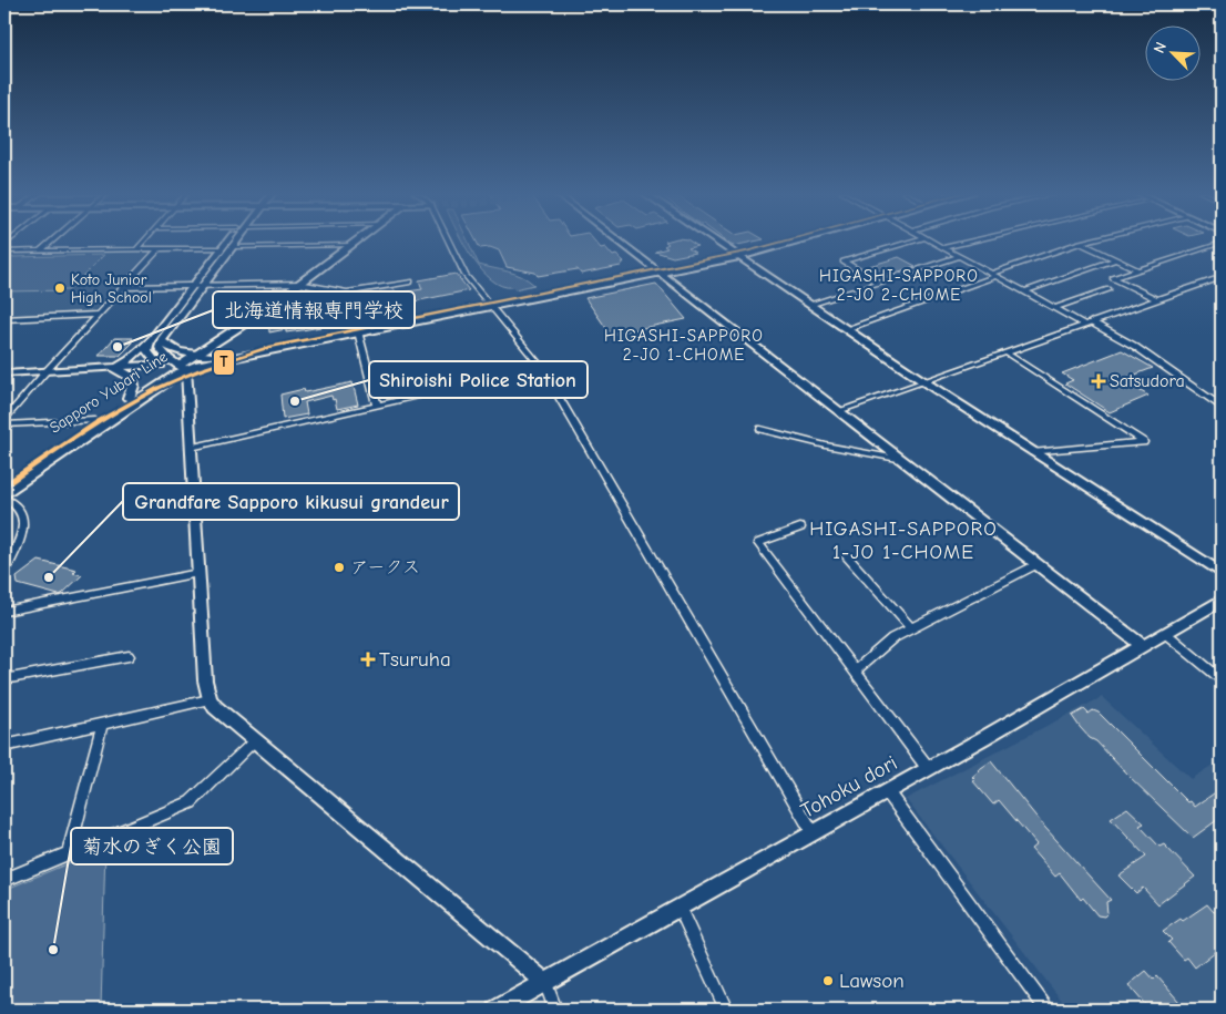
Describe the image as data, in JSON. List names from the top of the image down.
{
  "streets": {
    "main road": ["Sapporo Yubari Line"],
    "street": ["Tohoku dori"]
  },
  "districts": ["HIGASHI-SAPPORO 2-JO 2-CHOME", "HIGASHI-SAPPORO 2-JO 1-CHOME", "HIGASHI-SAPPORO 1-JO 1-CHOME"],
  "places": {
    "other": [
      "Koto Junior High School",
      "北海道情報専門学校",
      "Shiroishi Police Station",
      "アークス",
      "Grandfare Sapporo kikusui grandeur",
      "菊水のぎく公園",
      "Lawson"
    ],
    "health": ["Satsudora", "Tsuruha"]
  },
  "lines": ["transit line T"],
  "north": "top left"
}
